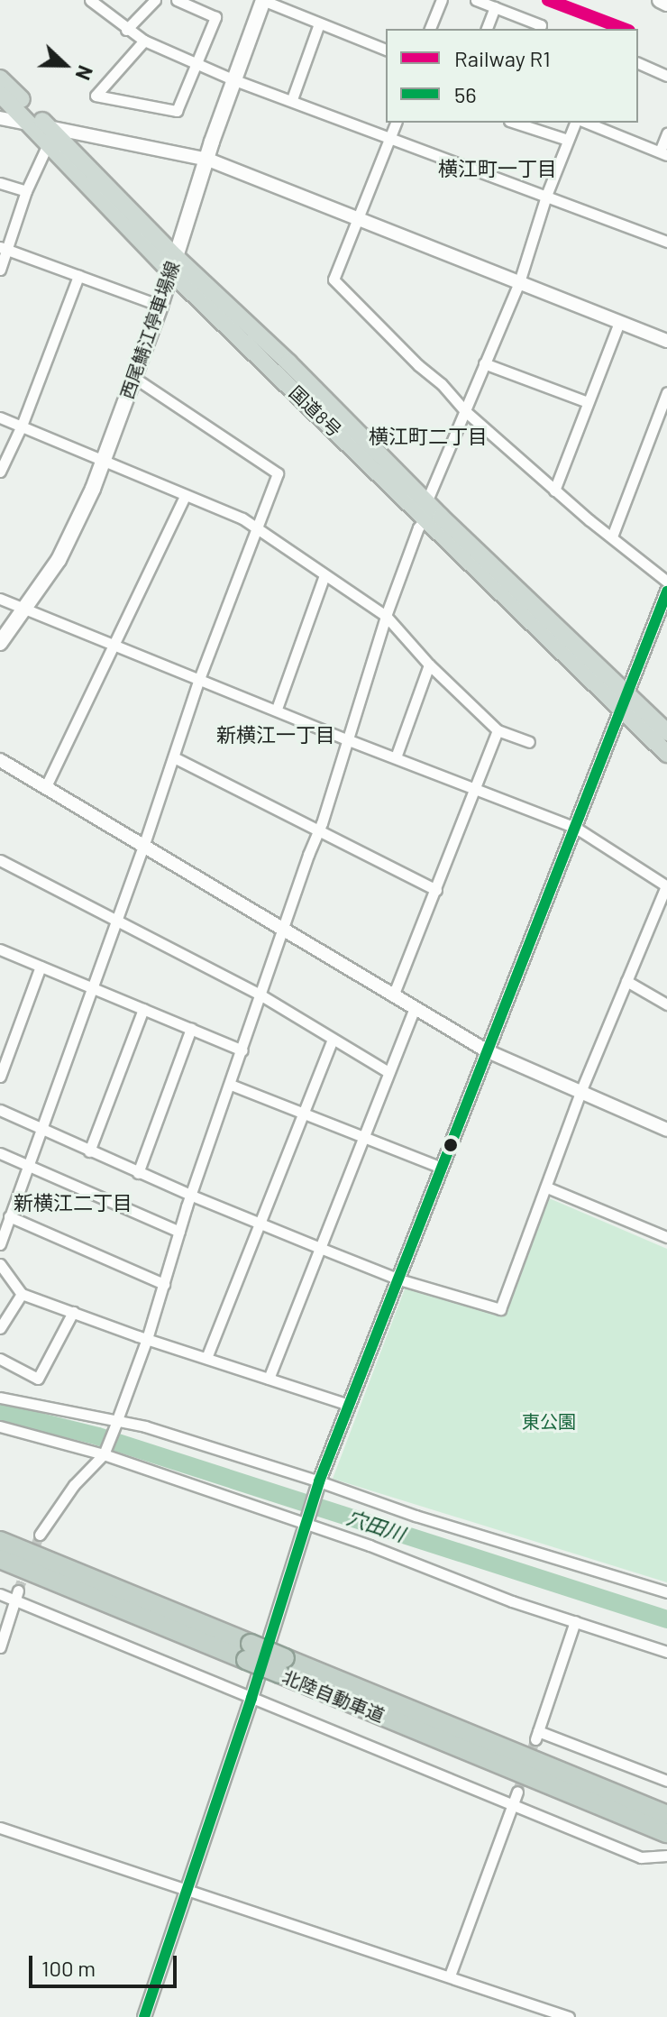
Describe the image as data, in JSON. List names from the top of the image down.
{
  "streets": {
    "highway": ["国道8号", "北陸自動車道"],
    "main road": ["西尾鯖江停車場線"]
  },
  "crossings": [
    ["西尾鯖江停車場線", "国道8号"]
  ],
  "districts": [
    "横江町一丁目",
    "横江町二丁目",
    "新横江一丁目",
    "新横江二丁目"
  ],
  "water": ["穴田川"],
  "parks": ["東公園"],
  "lines": ["rail line R1", "transit line 56"],
  "legend": ["Railway R1", "56"],
  "scale_bar": "100 m",
  "north": "right"
}
